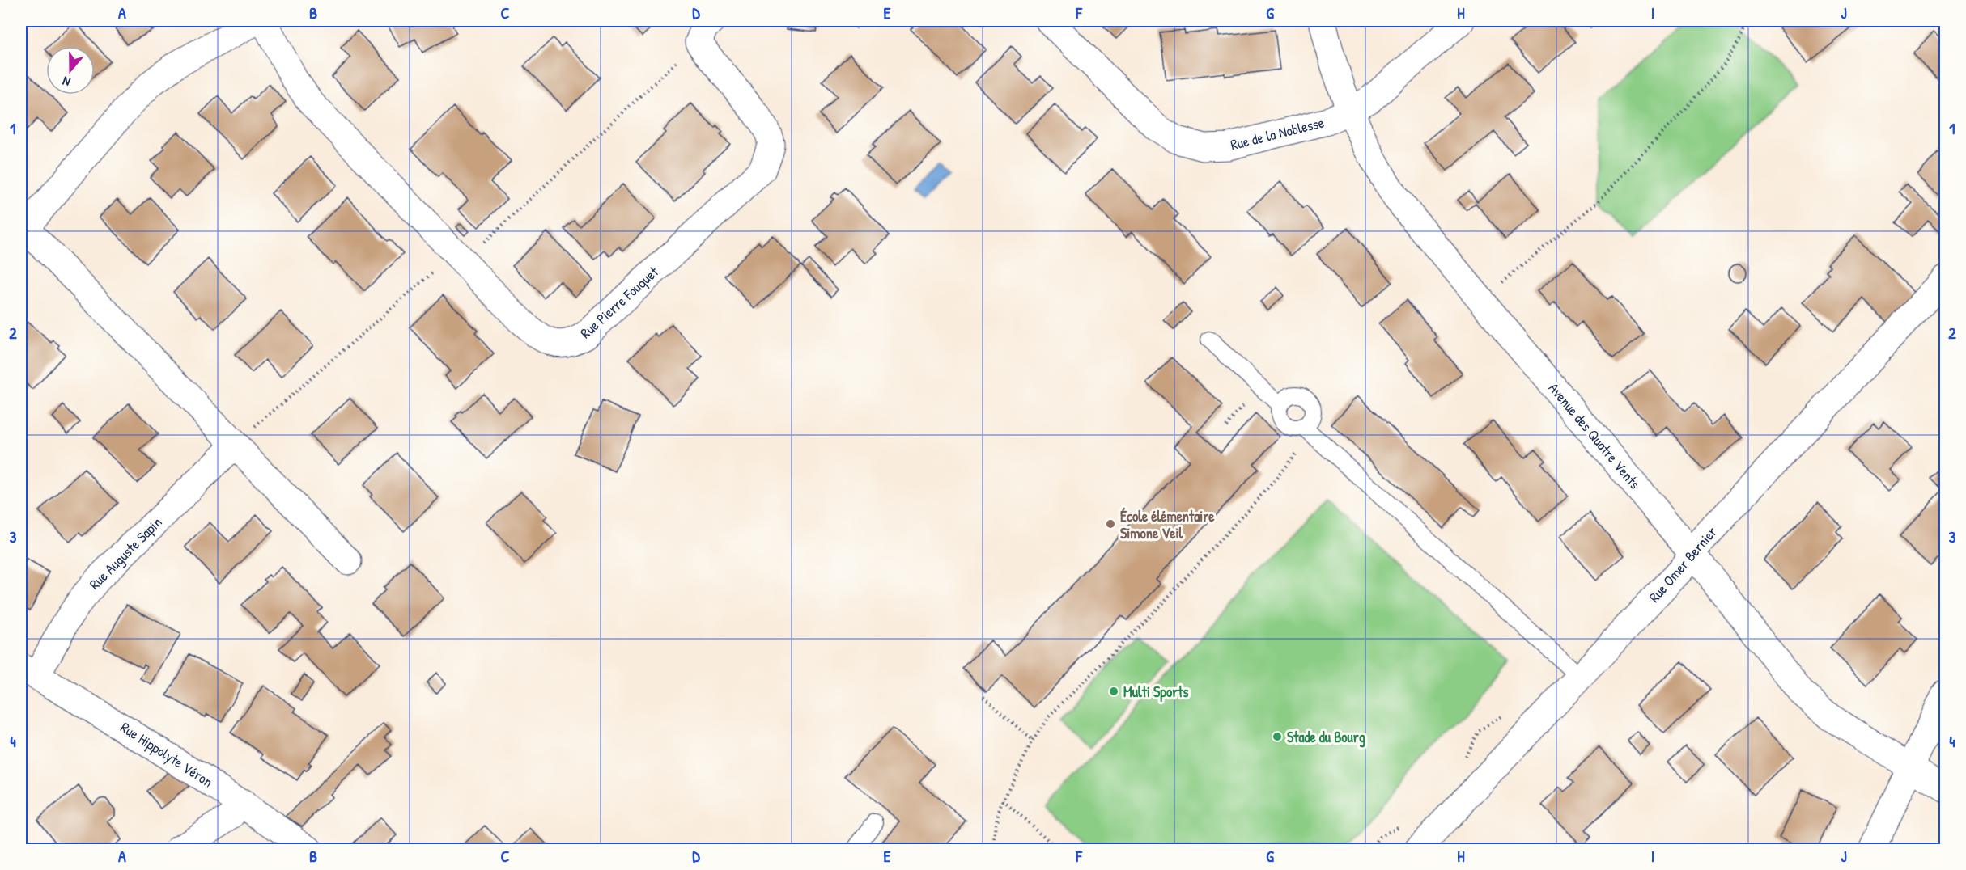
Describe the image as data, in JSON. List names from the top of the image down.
{
  "streets": {
    "street": [
      "Rue de la Noblesse",
      "Rue Pierre Fouquet",
      "Avenue des Quatre Vents",
      "Rue Auguste Sapin",
      "Rue Omer Bernier",
      "Rue Hippolyte Véron"
    ]
  },
  "crossings": [
    ["Rue de la Noblesse", "Avenue des Quatre Vents"],
    ["Avenue des Quatre Vents", "Rue Omer Bernier"],
    ["Rue Auguste Sapin", "Rue Hippolyte Véron"]
  ],
  "places": ["École élémentaire Simone Veil", "Multi Sports", "Stade du Bourg"],
  "north": "bottom",
  "grid": {
    "columns": [
      "A",
      "B",
      "C",
      "D",
      "E",
      "F",
      "G",
      "H",
      "I",
      "J"
    ],
    "rows": [
      "1",
      "2",
      "3",
      "4"
    ]
  }
}
